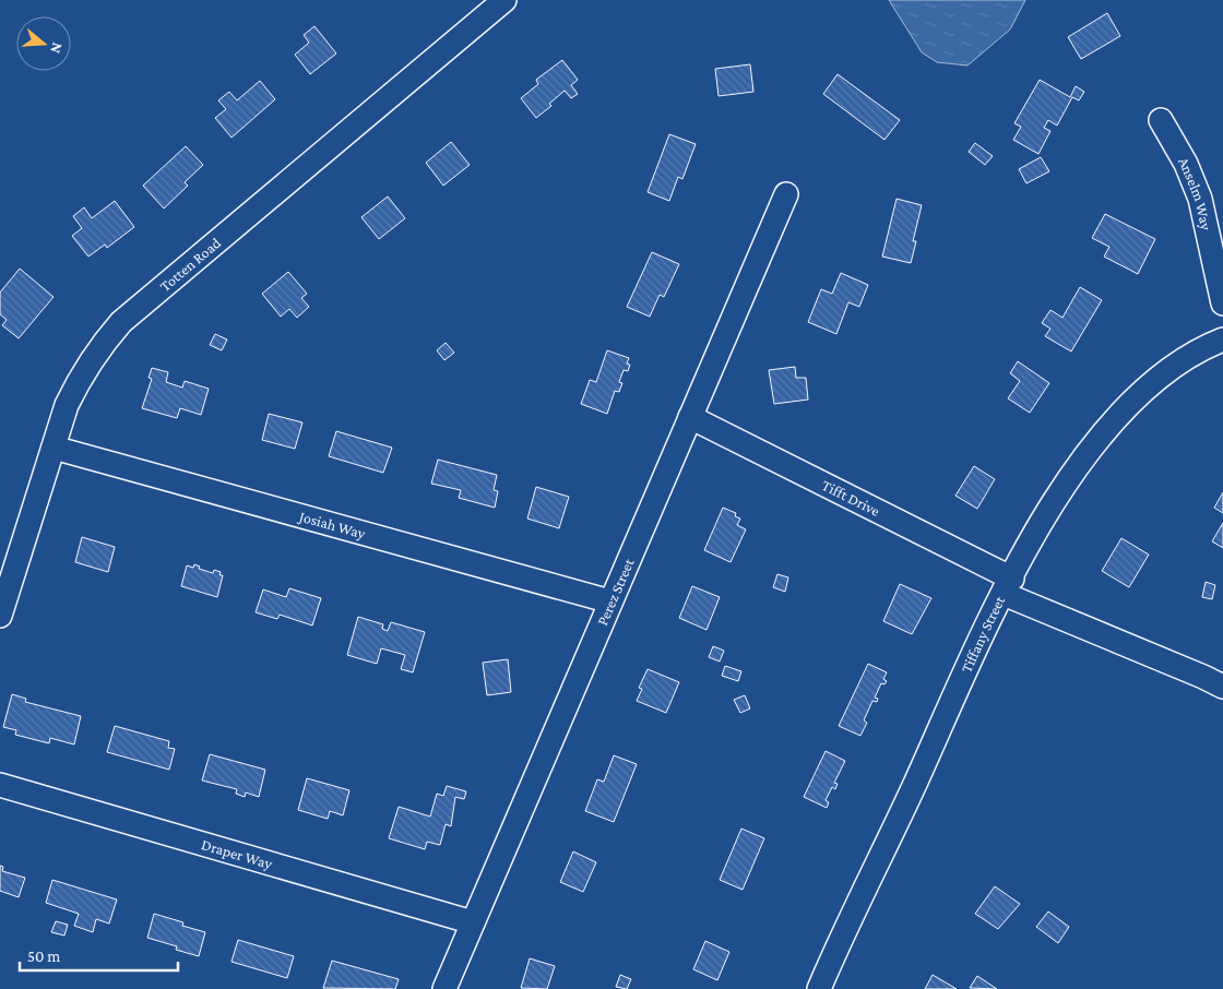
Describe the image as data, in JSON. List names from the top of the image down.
{
  "streets": {
    "street": [
      "Anselm Way",
      "Totten Road",
      "Tifft Drive",
      "Josiah Way",
      "Perez Street",
      "Tiffany Street",
      "Draper Way"
    ]
  },
  "crossings": [
    ["Totten Road", "Josiah Way"],
    ["Tifft Drive", "Perez Street"],
    ["Tifft Drive", "Tiffany Street"],
    ["Josiah Way", "Perez Street"],
    ["Perez Street", "Draper Way"]
  ],
  "scale_bar": "50 m",
  "north": "right"
}
